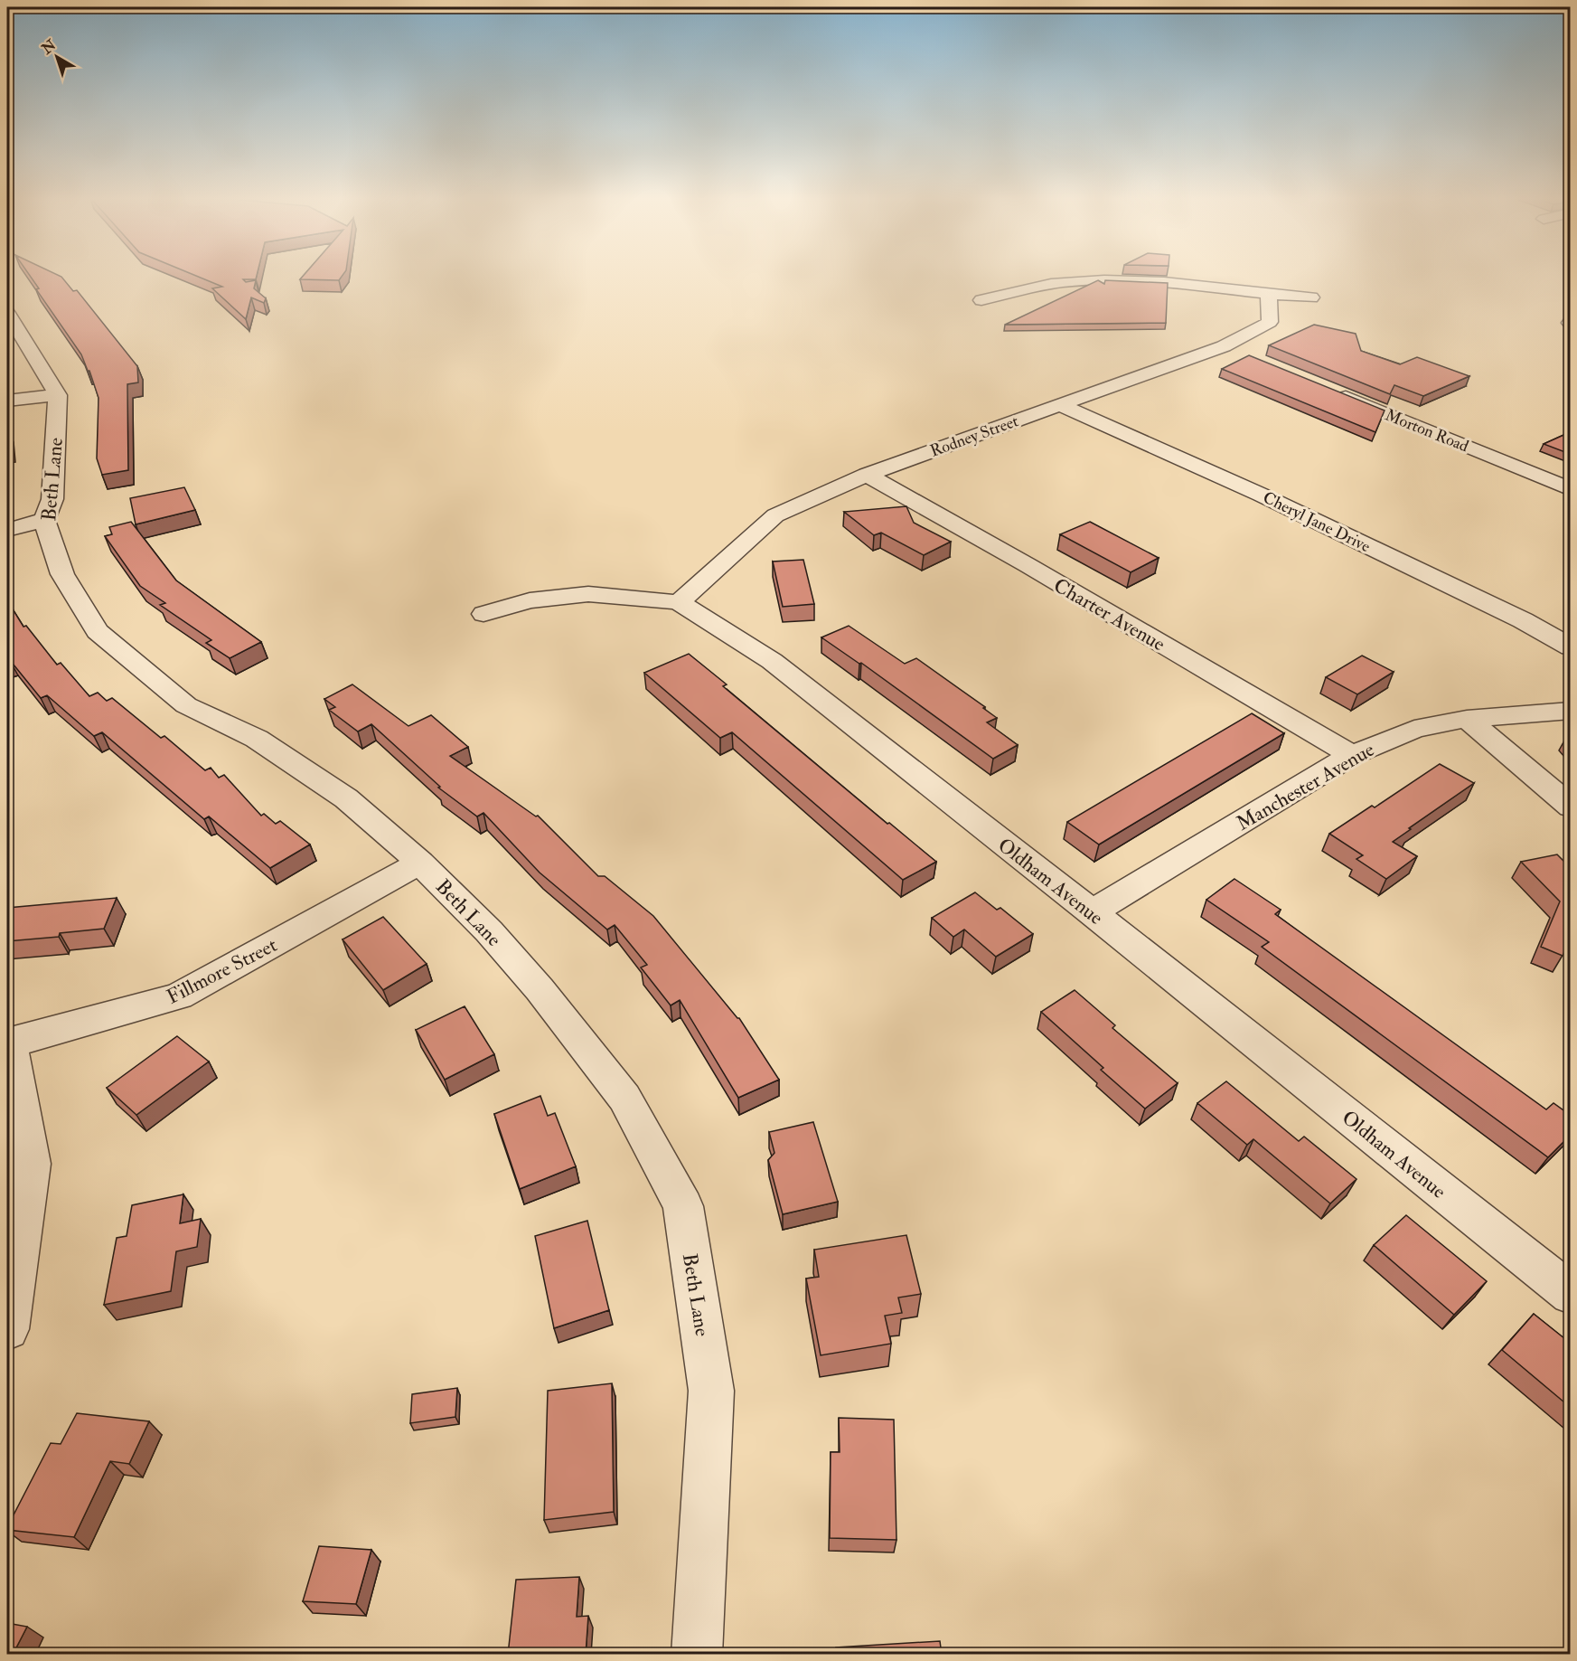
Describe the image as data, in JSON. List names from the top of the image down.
{
  "streets": {
    "street": [
      "Morton Road",
      "Rodney Street",
      "Beth Lane",
      "Cheryl Jane Drive",
      "Charter Avenue",
      "Manchester Avenue",
      "Oldham Avenue",
      "Fillmore Street"
    ]
  },
  "crossings": [
    ["Rodney Street", "Cheryl Jane Drive"],
    ["Rodney Street", "Charter Avenue"],
    ["Rodney Street", "Oldham Avenue"],
    ["Beth Lane", "Fillmore Street"],
    ["Charter Avenue", "Manchester Avenue"],
    ["Manchester Avenue", "Oldham Avenue"]
  ],
  "north": "top left"
}
